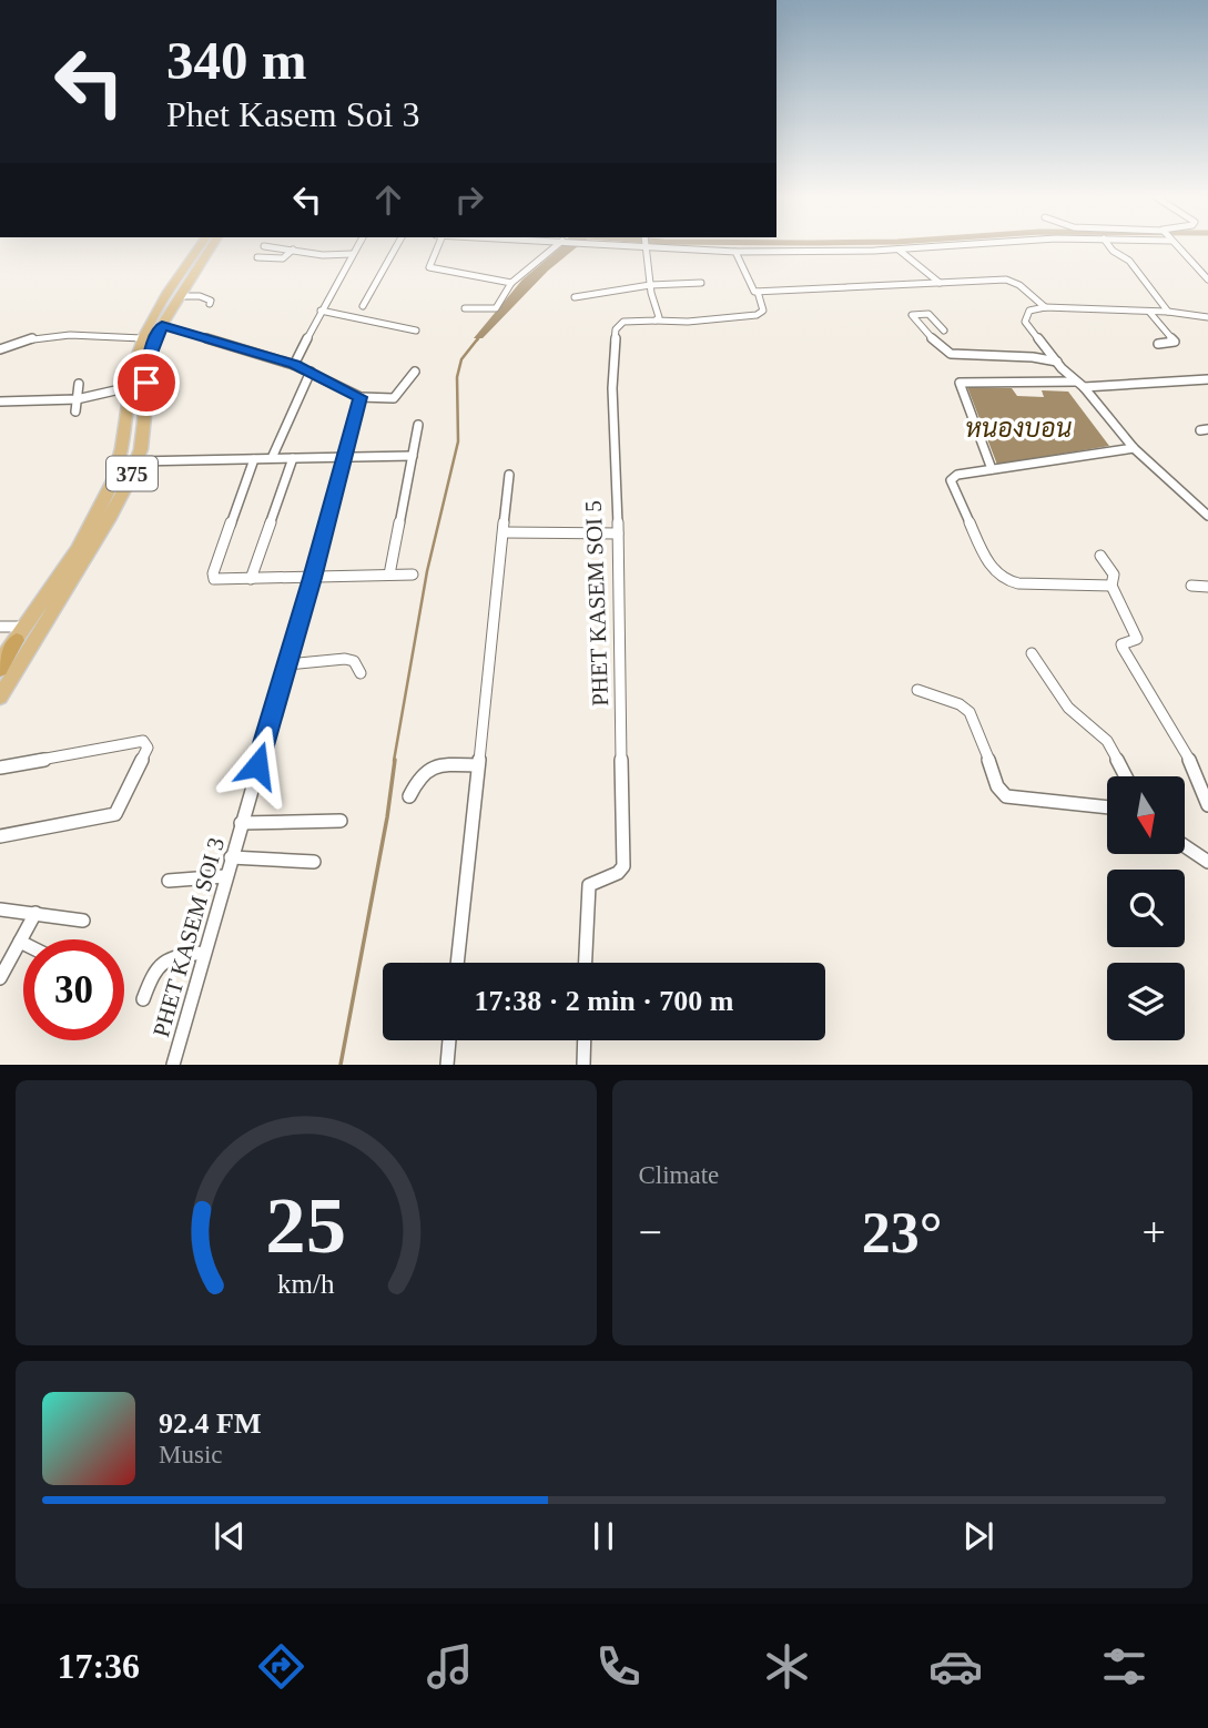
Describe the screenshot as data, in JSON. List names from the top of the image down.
{
  "streets": {
    "main road": ["375"],
    "street": ["PHET KASEM SOI 5", "PHET KASEM SOI 3"]
  },
  "water": ["หนองบอน"],
  "north": "bottom",
  "page": {
    "turn": ["340 m", "Phet Kasem Soi 3"],
    "limit": "30",
    "trip": "17:38 · 2 min · 700 m",
    "tile": "Climate",
    "heat": ["−", "23°", "+"],
    "song": ["92.4 FM", "Music"],
    "tabs": "17:36",
    "gauge": ["25", "km/h"]
  }
}
